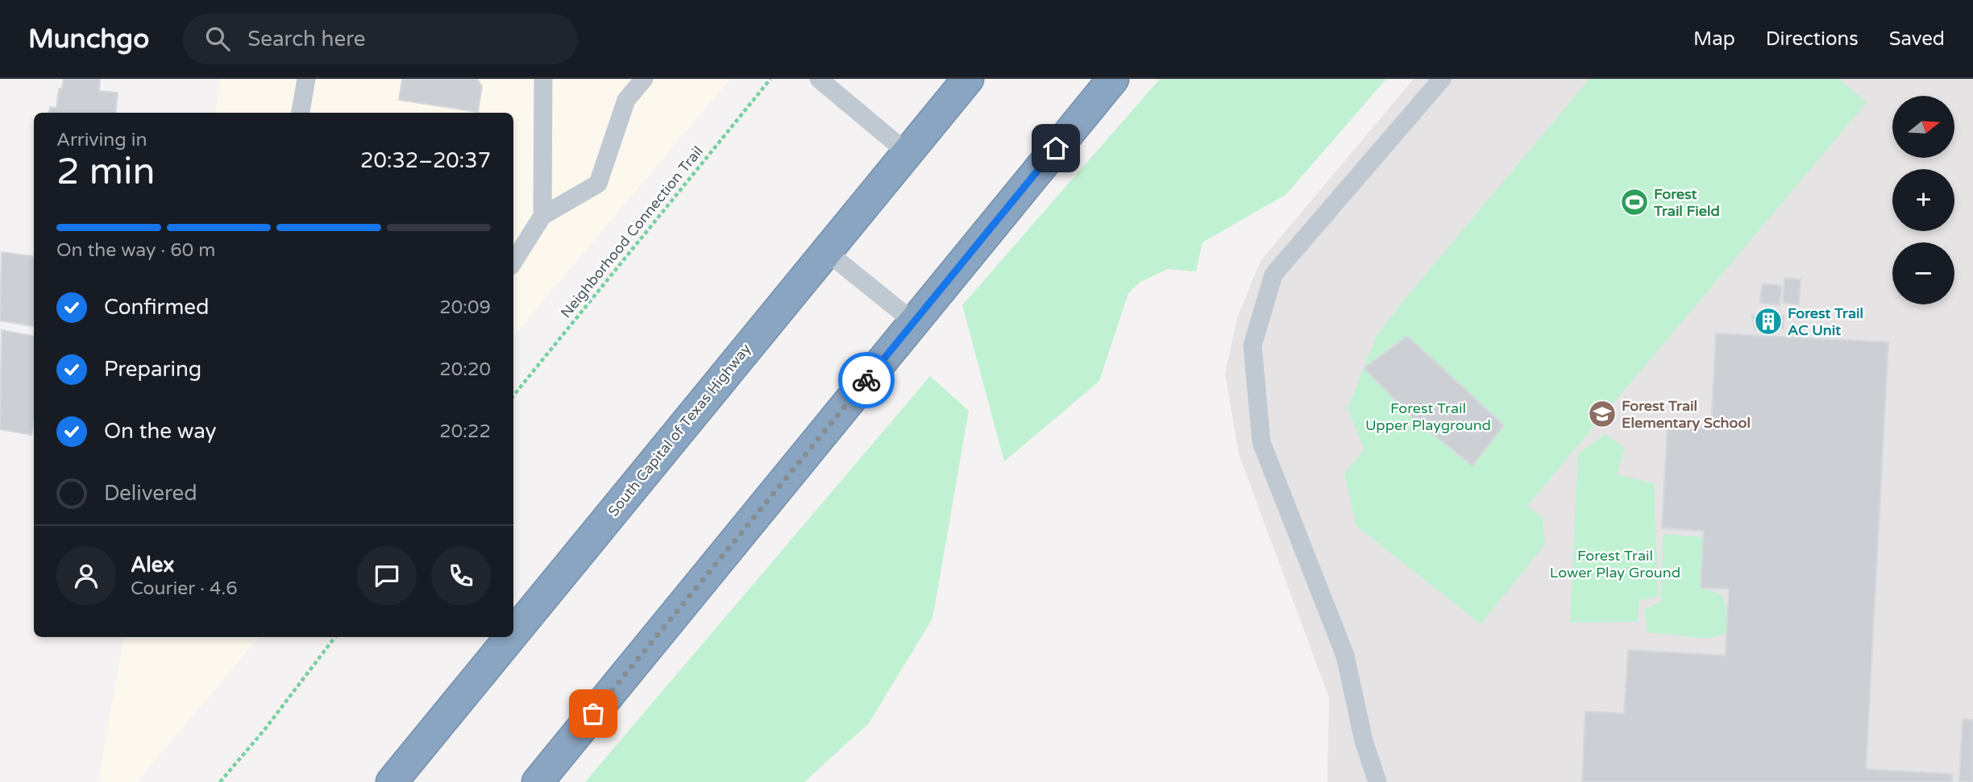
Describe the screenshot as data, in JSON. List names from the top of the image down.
{
  "streets": {
    "highway": ["South Capital of Texas Highway"],
    "path": ["Neighborhood Connection Trail"]
  },
  "parks": ["Forest Trail Upper Playground", "Forest Trail Lower Play Ground"],
  "places": {
    "sports": ["Forest Trail Field"],
    "building": ["Forest Trail AC Unit"],
    "school or university": ["Forest Trail Elementary School"]
  },
  "north": "right",
  "page": {
    "header": "Munchgo",
    "search": "Search here",
    "nav": ["Map", "Directions", "Saved"],
    "map_buttons": ["+", "−"],
    "heading": ["2 min", "Arriving in", "20:32–20:37"],
    "panel": ["Alex", "Courier · 4.6"],
    "bar": "On the way · 60 m",
    "list": [
      ["Confirmed", "20:09"],
      ["Preparing", "20:20"],
      ["On the way", "20:22"],
      "Delivered"
    ]
  }
}
